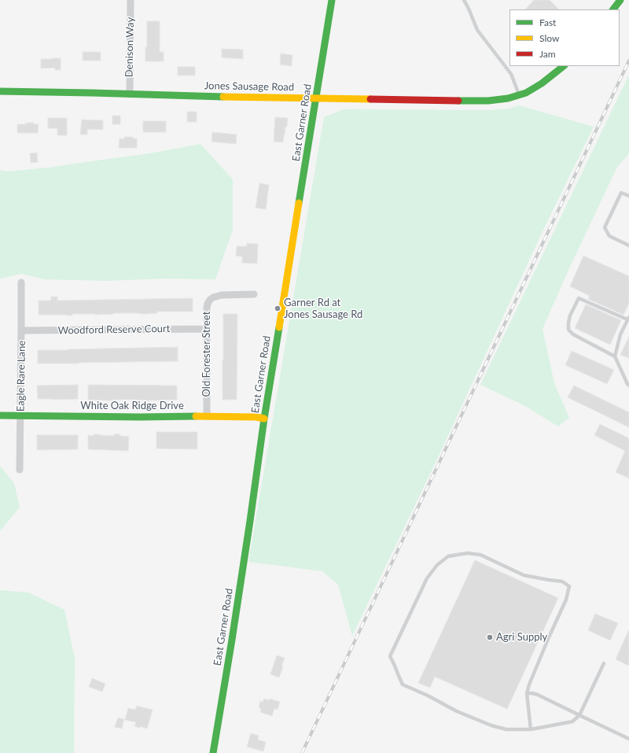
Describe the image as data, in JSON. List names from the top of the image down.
{
  "streets": {
    "main road": ["Jones Sausage Road", "East Garner Road", "White Oak Ridge Drive"],
    "street": [
      "Denison Way",
      "Woodford Reserve Court",
      "Old Forester Street",
      "Eagle Rare Lane"
    ]
  },
  "crossings": [
    ["Denison Way", "Jones Sausage Road"],
    ["Jones Sausage Road", "East Garner Road"],
    ["East Garner Road", "White Oak Ridge Drive"],
    ["Woodford Reserve Court", "Old Forester Street"],
    ["Woodford Reserve Court", "Eagle Rare Lane"],
    ["Old Forester Street", "White Oak Ridge Drive"],
    ["Eagle Rare Lane", "White Oak Ridge Drive"]
  ],
  "places": ["Garner Rd at Jones Sausage Rd", "Agri Supply"],
  "legend": ["Fast", "Slow", "Jam"]
}
